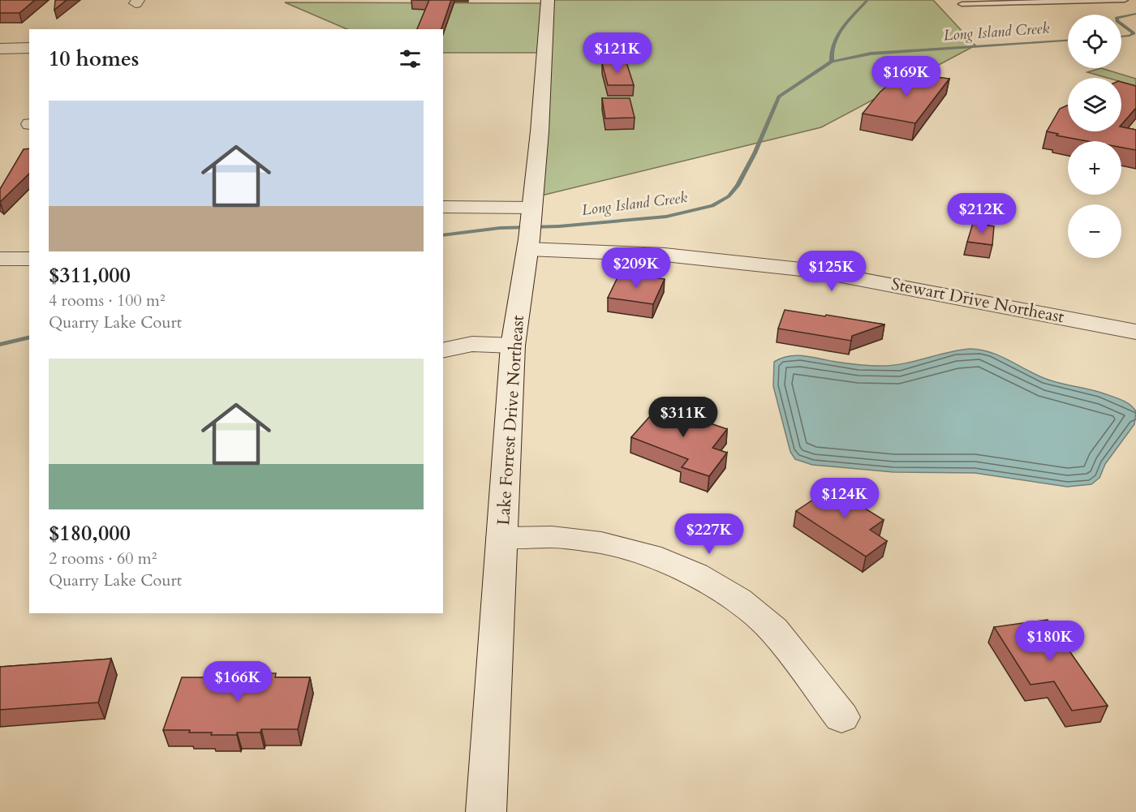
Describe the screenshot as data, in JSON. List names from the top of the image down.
{
  "streets": {
    "street": ["Stewart Drive Northeast", "Lake Forrest Drive Northeast"]
  },
  "crossings": [
    ["Stewart Drive Northeast", "Lake Forrest Drive Northeast"]
  ],
  "water": ["Long Island Creek"],
  "page": {
    "map_buttons": ["+", "−"],
    "heading": "10 homes",
    "price": [
      "$121K",
      "$169K",
      "$212K",
      "$209K",
      "$125K",
      "$311K",
      "$124K",
      "$227K",
      "$180K",
      "$166K"
    ],
    "list": [
      {
        "name": "$311,000",
        "note": "4 rooms · 100 m² · Quarry Lake Court"
      },
      {
        "name": "$180,000",
        "note": "2 rooms · 60 m² · Quarry Lake Court"
      }
    ]
  }
}
